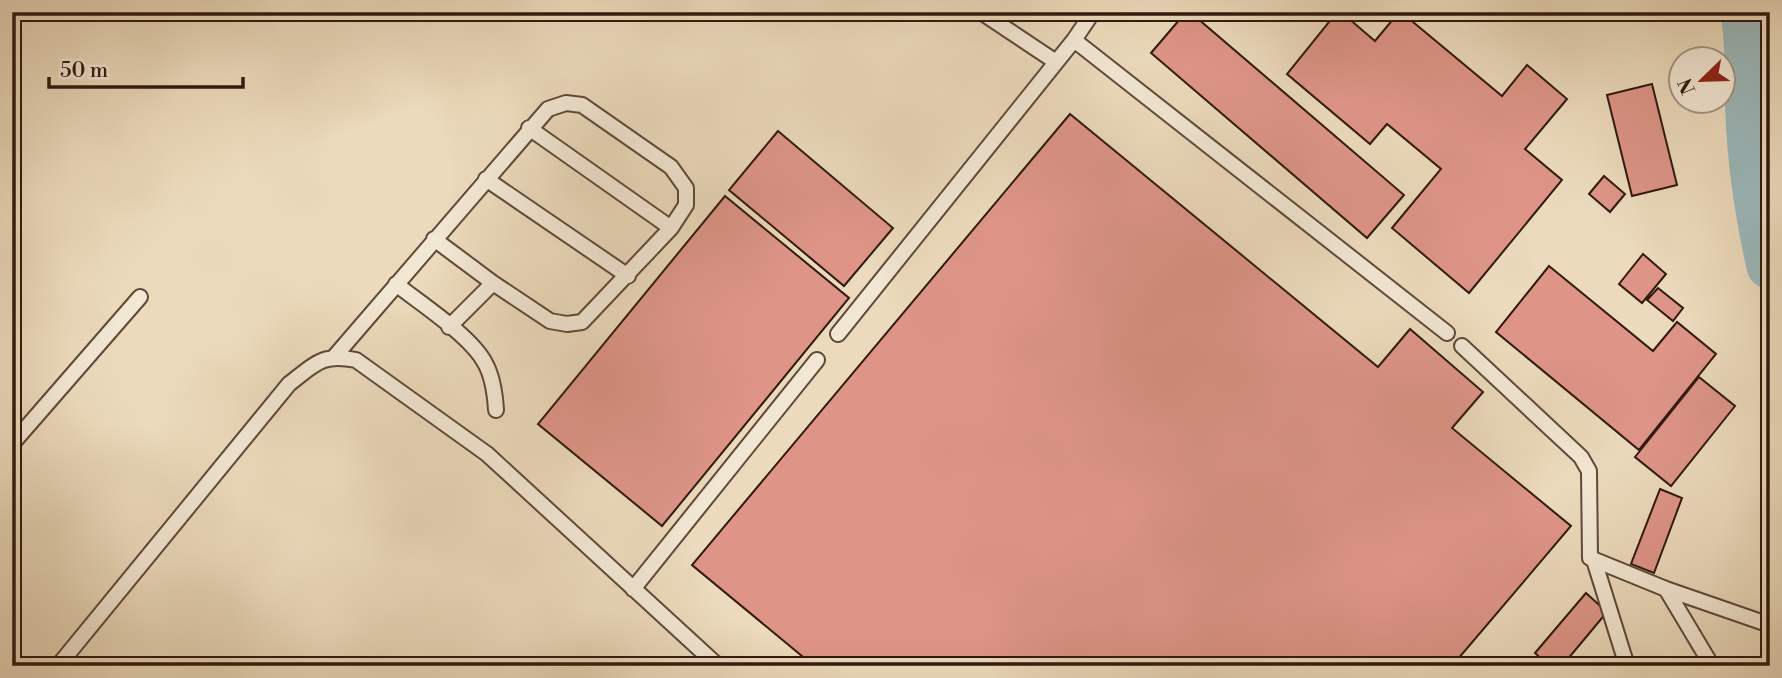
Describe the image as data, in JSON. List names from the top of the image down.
{
  "scale_bar": "50 m",
  "north": "bottom left"
}
